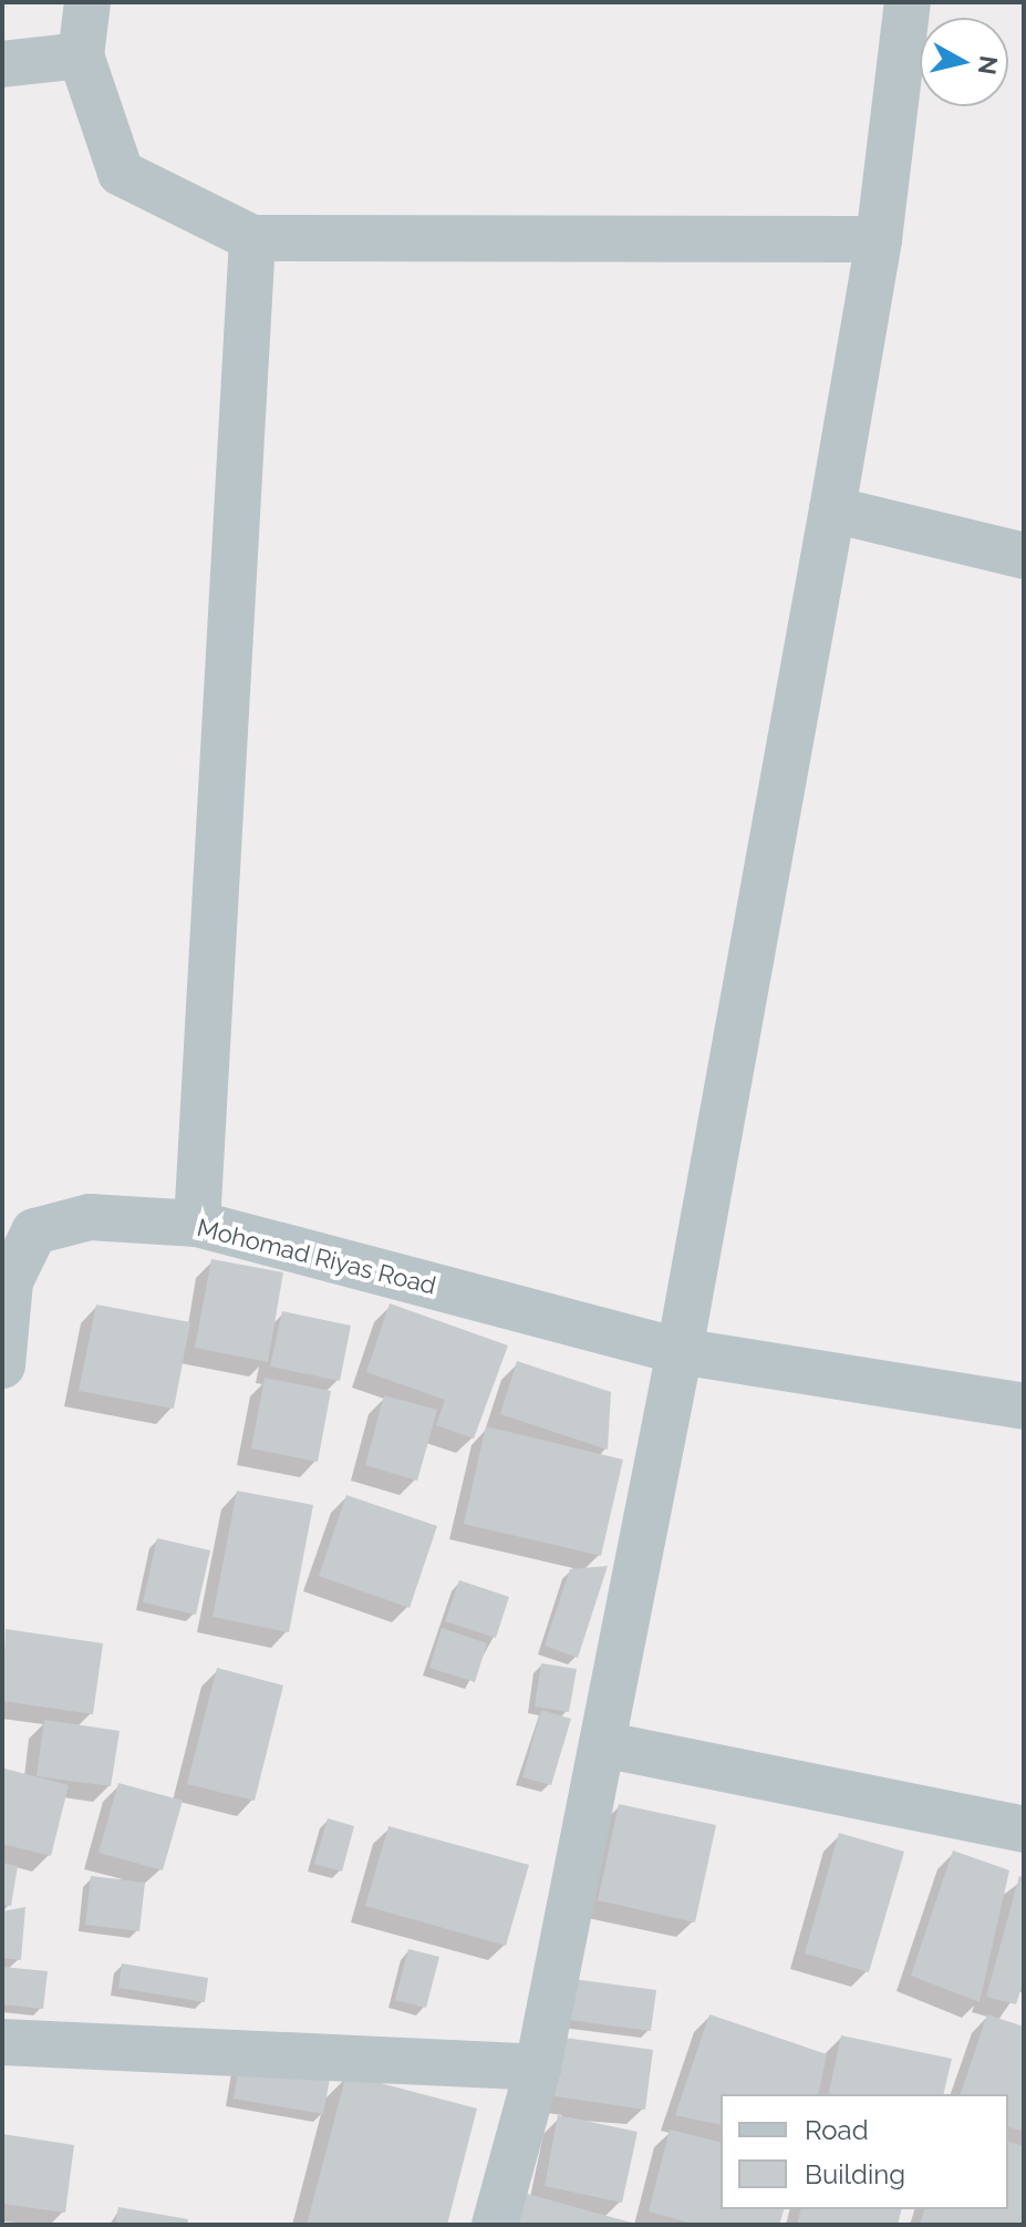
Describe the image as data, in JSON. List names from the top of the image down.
{
  "streets": {
    "street": ["Mohomad Riyas Road"]
  },
  "legend": ["Road", "Building"],
  "north": "right"
}
